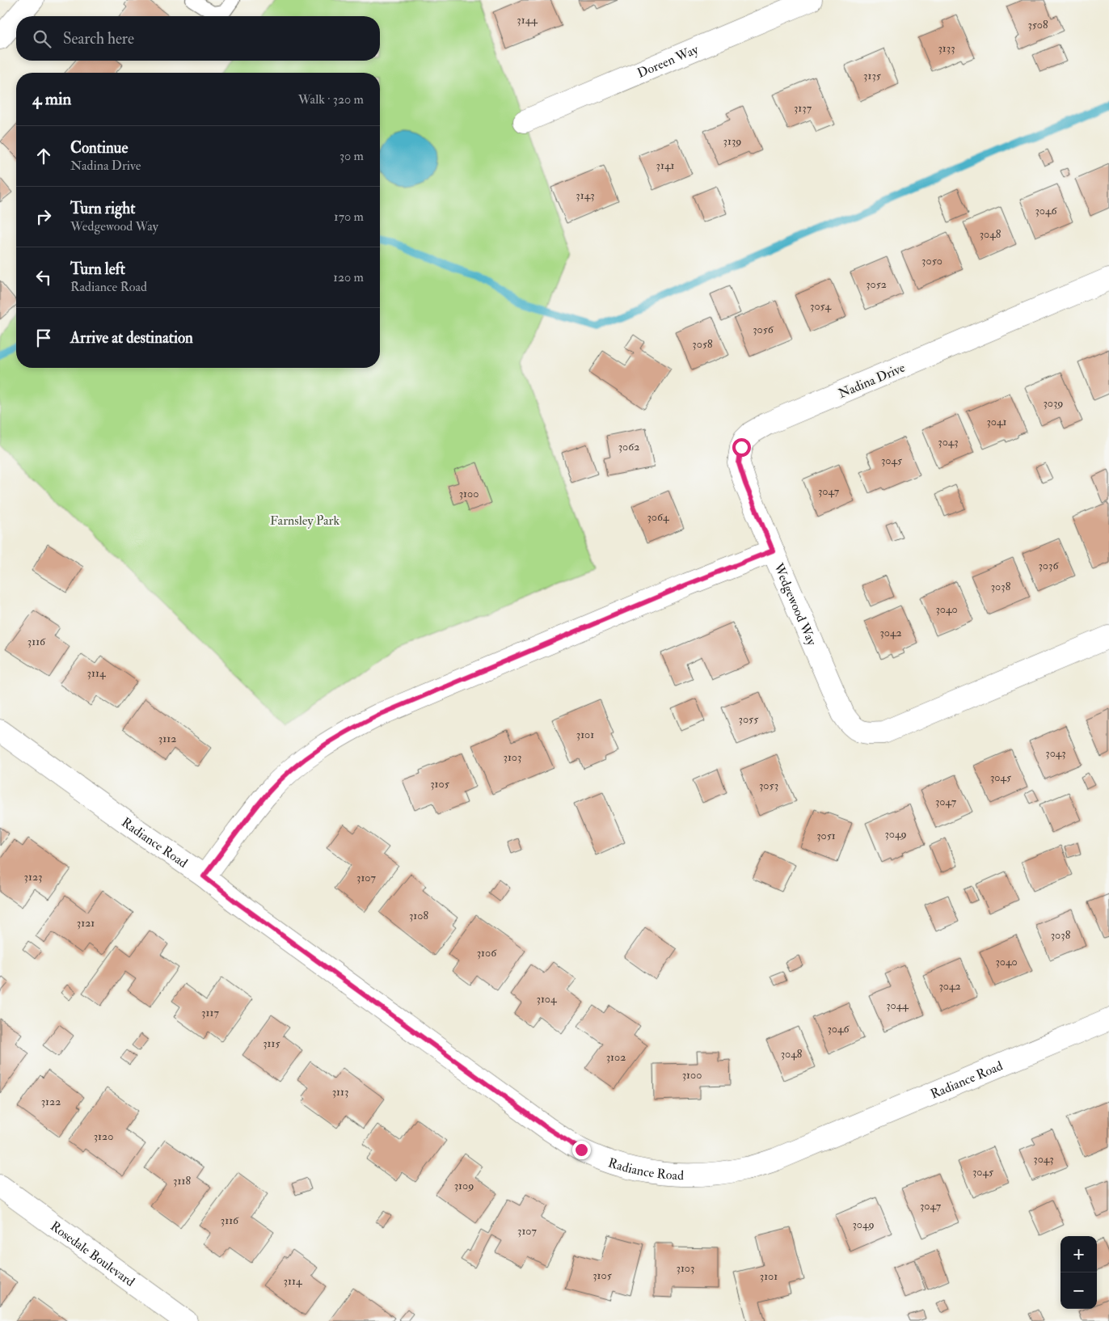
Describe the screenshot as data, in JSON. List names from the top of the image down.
{
  "streets": {
    "street": [
      "Doreen Way",
      "Nadina Drive",
      "Wedgewood Way",
      "Radiance Road",
      "Rosedale Boulevard"
    ]
  },
  "crossings": [
    ["Nadina Drive", "Wedgewood Way"],
    ["Wedgewood Way", "Radiance Road"]
  ],
  "parks": ["Farnsley Park"],
  "house_numbers": [
    "3144",
    "3508",
    "3133",
    "3135",
    "3137",
    "3139",
    "3141",
    "3143",
    "3046",
    "3048",
    "3050",
    "3052",
    "3054",
    "3056",
    "3058",
    "3039",
    "3041",
    "3043",
    "3062",
    "3045",
    "3047",
    "3100",
    "3064",
    "3036",
    "3038",
    "3040",
    "3042",
    "3116",
    "3114",
    "3055",
    "3101",
    "3112",
    "3043",
    "3103",
    "3045",
    "3105",
    "3053",
    "3047",
    "3049",
    "3051",
    "3123",
    "3107",
    "3108",
    "3121",
    "3038",
    "3106",
    "3040",
    "3042",
    "3104",
    "3044",
    "3117",
    "3046",
    "3115",
    "3048",
    "3102",
    "3100",
    "3113",
    "3122",
    "3120",
    "3043",
    "3045",
    "3118",
    "3109",
    "3047",
    "3116",
    "3049",
    "3107",
    "3103",
    "3105",
    "3101",
    "3114"
  ],
  "page": {
    "search": "Search here",
    "heading": ["4 min", "Walk · 320 m"],
    "list": [
      ["Continue", "Nadina Drive", "30 m"],
      ["Turn right", "Wedgewood Way", "170 m"],
      ["Turn left", "Radiance Road", "120 m"],
      "Arrive at destination"
    ],
    "map_buttons": ["+", "−"]
  }
}
